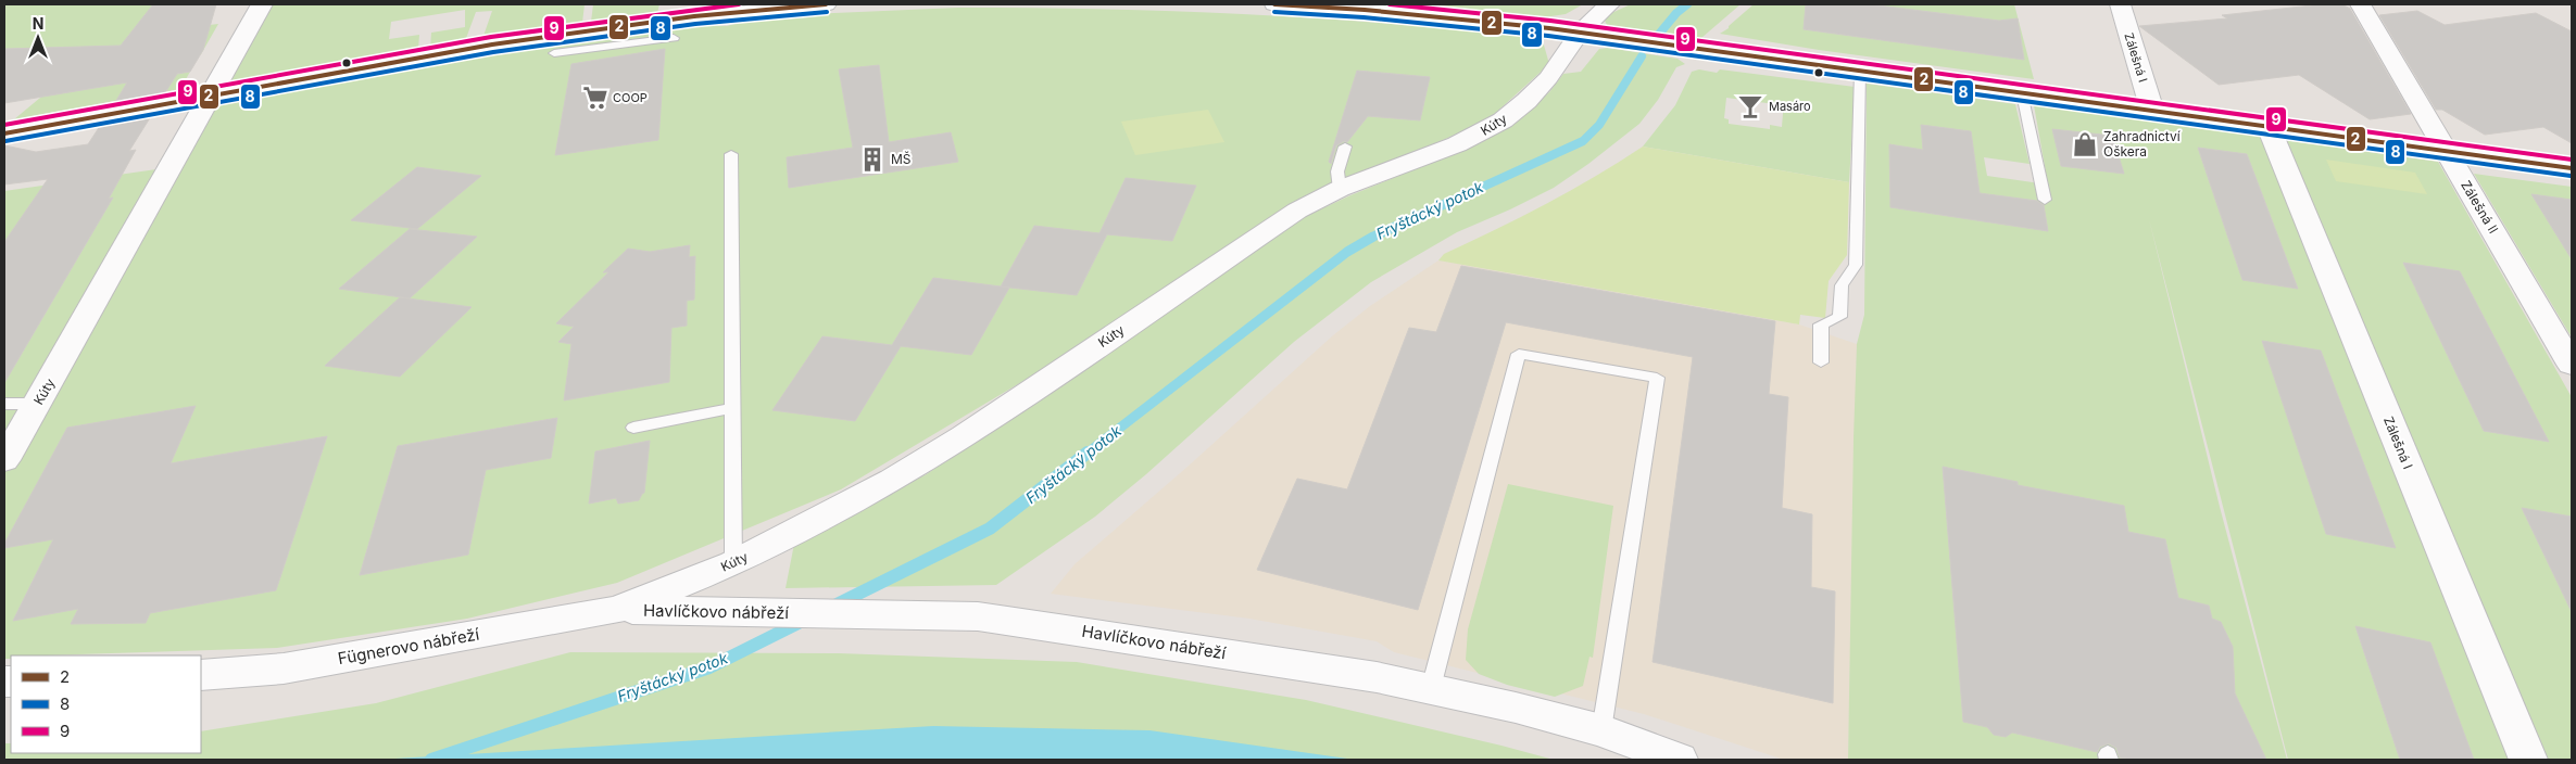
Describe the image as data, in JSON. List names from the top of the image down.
{
  "streets": {
    "street": [
      "Zálešná I",
      "Kúty",
      "Zálešná II",
      "Havlíčkovo nábřeží",
      "Fügnerovo nábřeží"
    ]
  },
  "crossings": [
    ["Kúty", "Havlíčkovo nábřeží"],
    ["Kúty", "Fügnerovo nábřeží"],
    ["Havlíčkovo nábřeží", "Fügnerovo nábřeží"]
  ],
  "water": ["Fryštácký potok"],
  "places": {
    "supermarket": ["COOP"],
    "bar": ["Masáro"],
    "shop": ["Zahradnictví Oškera"],
    "building": ["MŠ"]
  },
  "lines": ["transit line 2", "transit line 9", "transit line 8"],
  "legend": ["2", "8", "9"],
  "north": "top"
}
